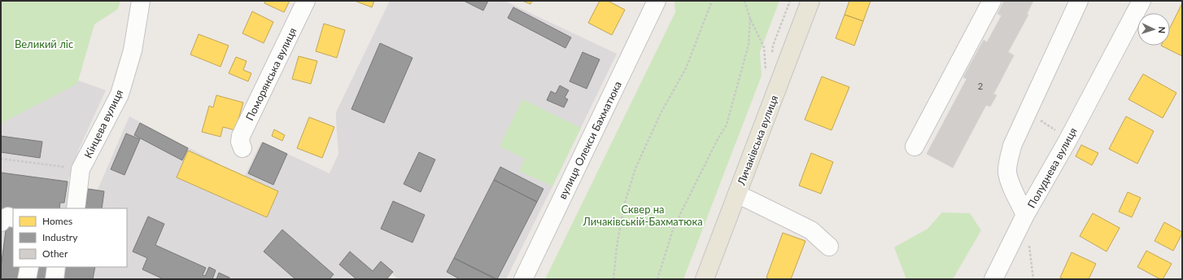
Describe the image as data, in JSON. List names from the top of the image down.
{
  "streets": {
    "main road": ["Личаківська вулиця"],
    "street": [
      "Поморянська вулиця",
      "Кінцева вулиця",
      "вулиця Олекси Бахматюка",
      "Полуднева вулиця"
    ]
  },
  "parks": ["Великий ліс", "Сквер на Личаківській-Бахматюка"],
  "house_numbers": ["2"],
  "legend": ["Homes", "Industry", "Other"],
  "north": "right"
}
